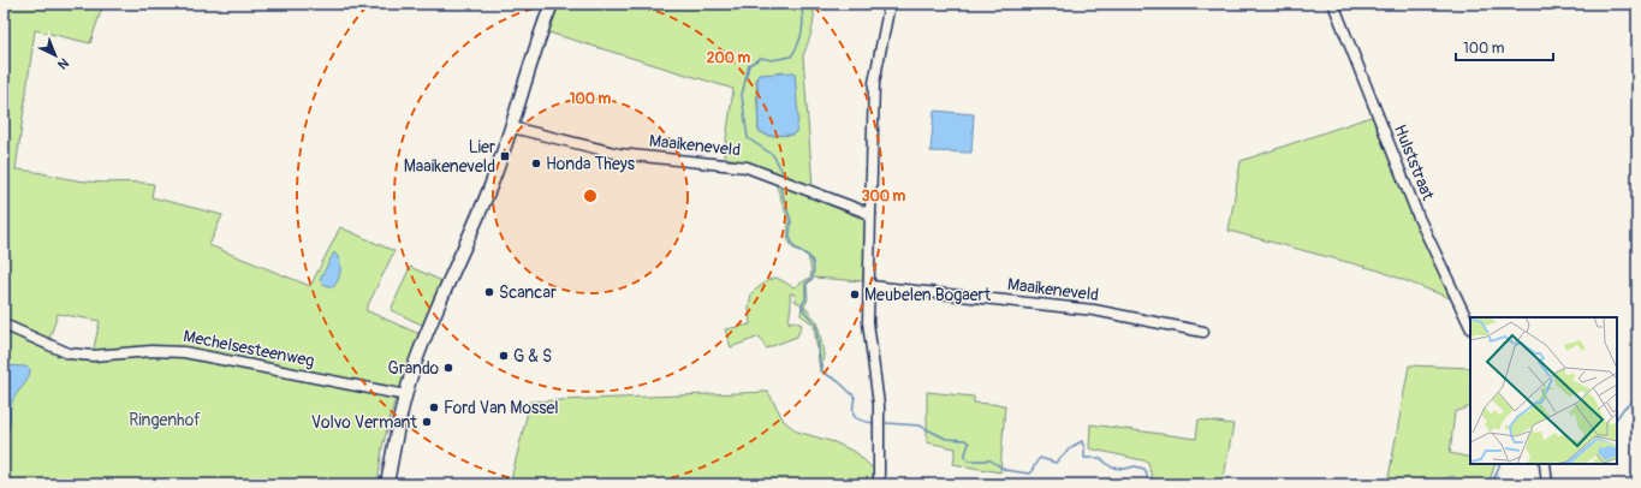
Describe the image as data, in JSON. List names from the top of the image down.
{
  "streets": {
    "street": ["Maaikeneveld", "Hulststraat", "Mechelsesteenweg"]
  },
  "parks": ["Ringenhof"],
  "places": {
    "transit": ["Lier Maaikeneveld"],
    "other": [
      "Honda Theys",
      "Scancar",
      "Meubelen Bogaert",
      "G & S",
      "Grando",
      "Ford Van Mossel",
      "Volvo Vermant"
    ]
  },
  "scale_bar": "100 m",
  "north": "bottom right",
  "rings": ["200 m", "100 m", "300 m"]
}
